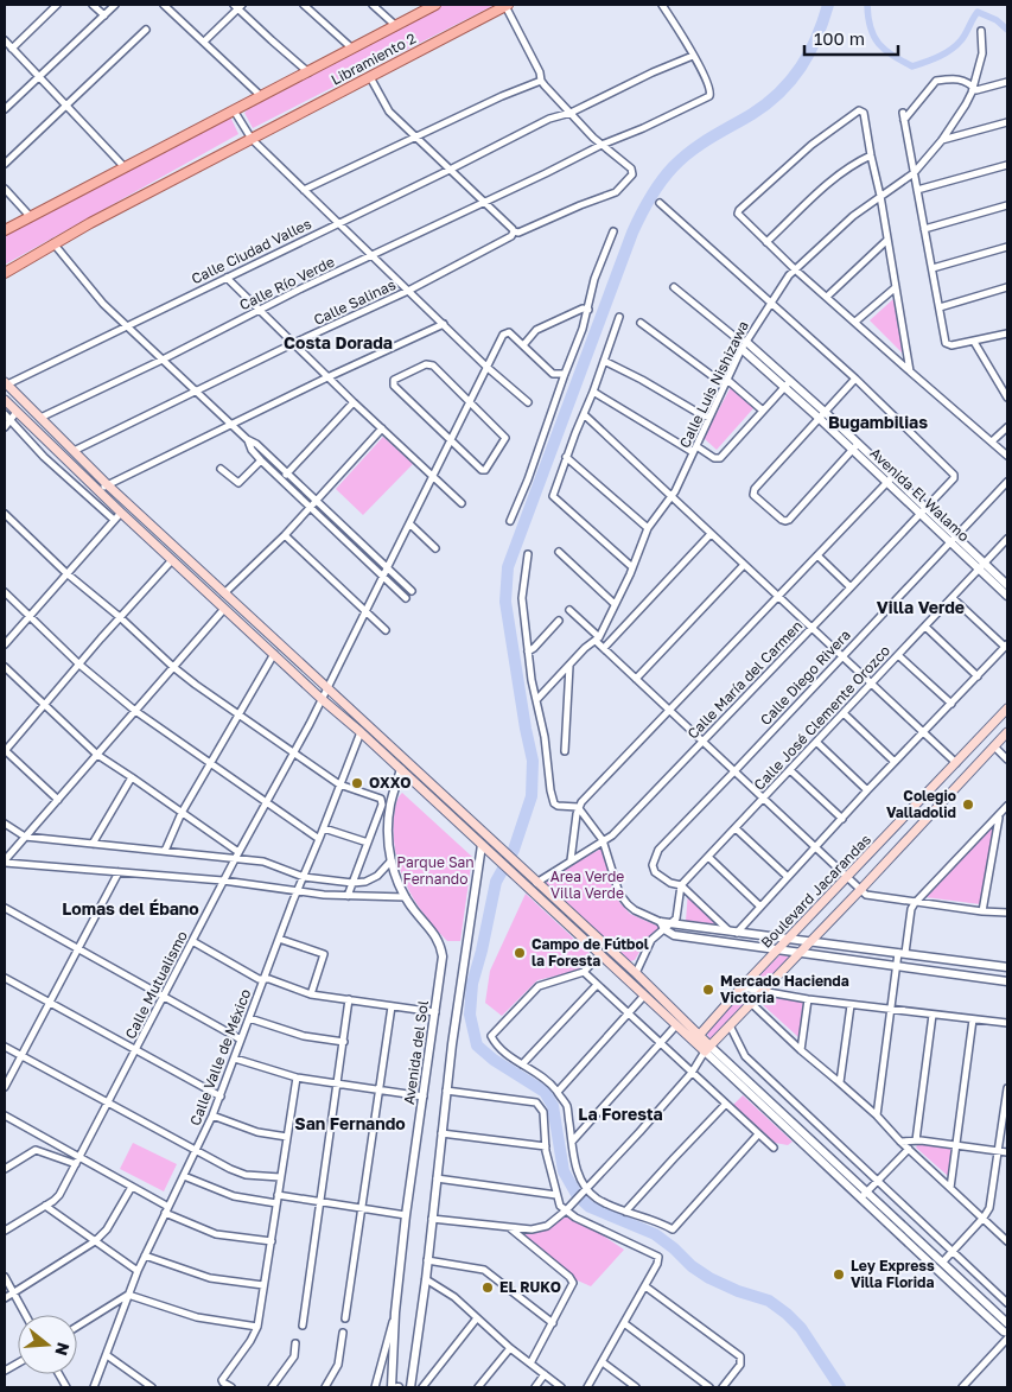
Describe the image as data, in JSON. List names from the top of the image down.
{
  "streets": {
    "main road": ["Libramiento 2", "Boulevard Jacarandas"],
    "street": [
      "Calle Ciudad Valles",
      "Calle Río Verde",
      "Calle Salinas",
      "Calle Luis Nishizawa",
      "Avenida El Walamo",
      "Calle Diego Rivera",
      "Calle María del Carmen",
      "Calle José Clemente Orozco",
      "Calle Mutualismo",
      "Avenida del Sol",
      "Calle Valle de México"
    ]
  },
  "crossings": [
    ["Calle Ciudad Valles", "Calle Río Verde"],
    ["Calle Río Verde", "Calle Salinas"],
    ["Calle Luis Nishizawa", "Avenida El Walamo"],
    ["Avenida El Walamo", "Calle Diego Rivera"],
    ["Avenida El Walamo", "Calle María del Carmen"],
    ["Avenida El Walamo", "Calle José Clemente Orozco"],
    ["Calle Diego Rivera", "Calle José Clemente Orozco"]
  ],
  "districts": [
    "Costa Dorada",
    "Bugambilias",
    "Villa Verde",
    "Lomas del Ébano",
    "La Foresta",
    "San Fernando"
  ],
  "parks": ["Parque San Fernando", "Area Verde Villa Verde"],
  "places": [
    "OXXO",
    "Colegio Valladolid",
    "Campo de Fútbol la Foresta",
    "Mercado Hacienda Victoria",
    "Ley Express Villa Florida",
    "EL RUKO"
  ],
  "scale_bar": "100 m",
  "north": "right"
}
